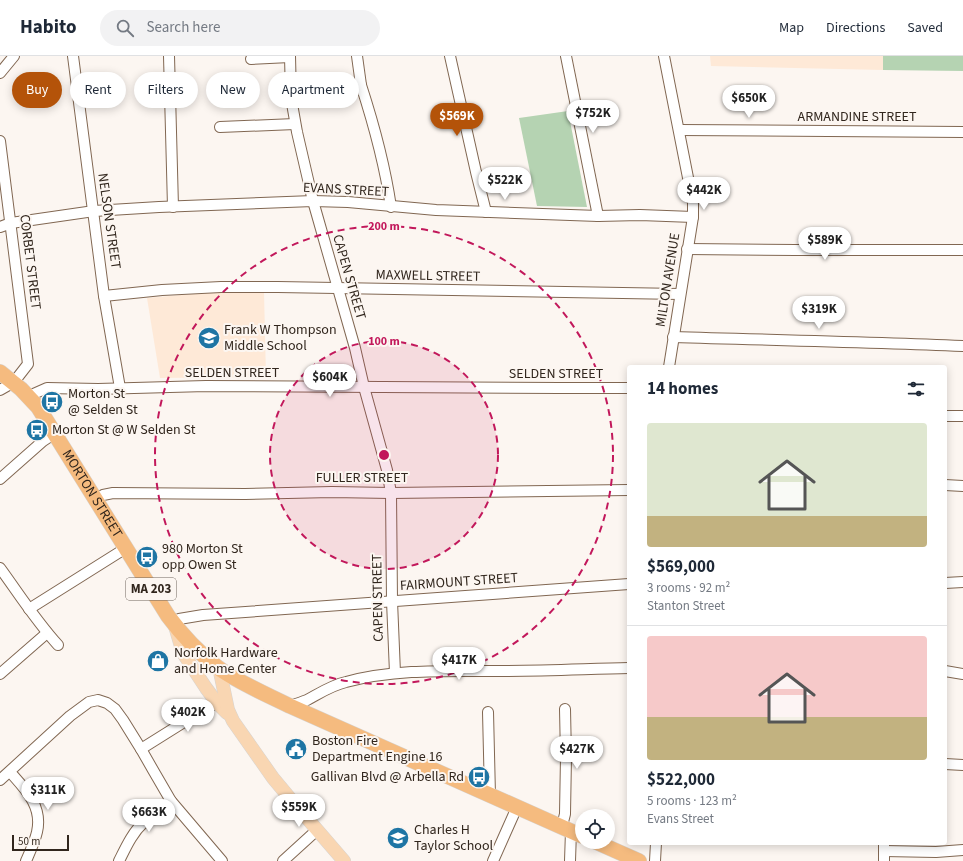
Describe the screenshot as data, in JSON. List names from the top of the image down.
{
  "streets": {
    "highway": ["MORTON STREET", "MA 203"],
    "street": [
      "ARMANDINE STREET",
      "EVANS STREET",
      "NELSON STREET",
      "CORBET STREET",
      "MAXWELL STREET",
      "CAPEN STREET",
      "MILTON AVENUE",
      "SELDEN STREET",
      "FULLER STREET",
      "FAIRMOUNT STREET"
    ]
  },
  "crossings": [
    ["ARMANDINE STREET", "MILTON AVENUE"],
    ["EVANS STREET", "NELSON STREET"],
    ["EVANS STREET", "CORBET STREET"],
    ["EVANS STREET", "CAPEN STREET"],
    ["EVANS STREET", "MILTON AVENUE"],
    ["NELSON STREET", "MAXWELL STREET"],
    ["NELSON STREET", "SELDEN STREET"],
    ["CORBET STREET", "MORTON STREET"],
    ["MAXWELL STREET", "CAPEN STREET"],
    ["MAXWELL STREET", "MILTON AVENUE"],
    ["CAPEN STREET", "SELDEN STREET"],
    ["CAPEN STREET", "FULLER STREET"],
    ["CAPEN STREET", "FAIRMOUNT STREET"],
    ["SELDEN STREET", "MORTON STREET"],
    ["FULLER STREET", "MORTON STREET"],
    ["MORTON STREET", "FAIRMOUNT STREET"],
    ["MORTON STREET", "MA 203"]
  ],
  "places": {
    "school or university": ["Frank W Thompson Middle School", "Charles H Taylor School"],
    "bus stop": [
      "Morton St @ Selden St",
      "Morton St @ W Selden St",
      "980 Morton St opp Owen St",
      "Gallivan Blvd @ Arbella Rd"
    ],
    "shop": ["Norfolk Hardware and Home Center"],
    "public building": ["Boston Fire Department Engine 16"]
  },
  "scale_bar": "50 m",
  "page": {
    "header": "Habito",
    "search": "Search here",
    "nav": ["Map", "Directions", "Saved"],
    "chip": [
      "Buy",
      "Rent",
      "Filters",
      "New",
      "Apartment"
    ],
    "price": [
      "$650K",
      "$752K",
      "$569K",
      "$522K",
      "$442K",
      "$589K",
      "$319K",
      "$604K",
      "$417K",
      "$402K",
      "$427K",
      "$311K",
      "$559K",
      "$663K"
    ],
    "heading": "14 homes",
    "list": [
      {
        "name": "$569,000",
        "note": "3 rooms · 92 m² · Stanton Street"
      },
      {
        "name": "$522,000",
        "note": "5 rooms · 123 m² · Evans Street"
      }
    ],
    "scale": "50 m"
  },
  "rings": ["200 m", "100 m"]
}
